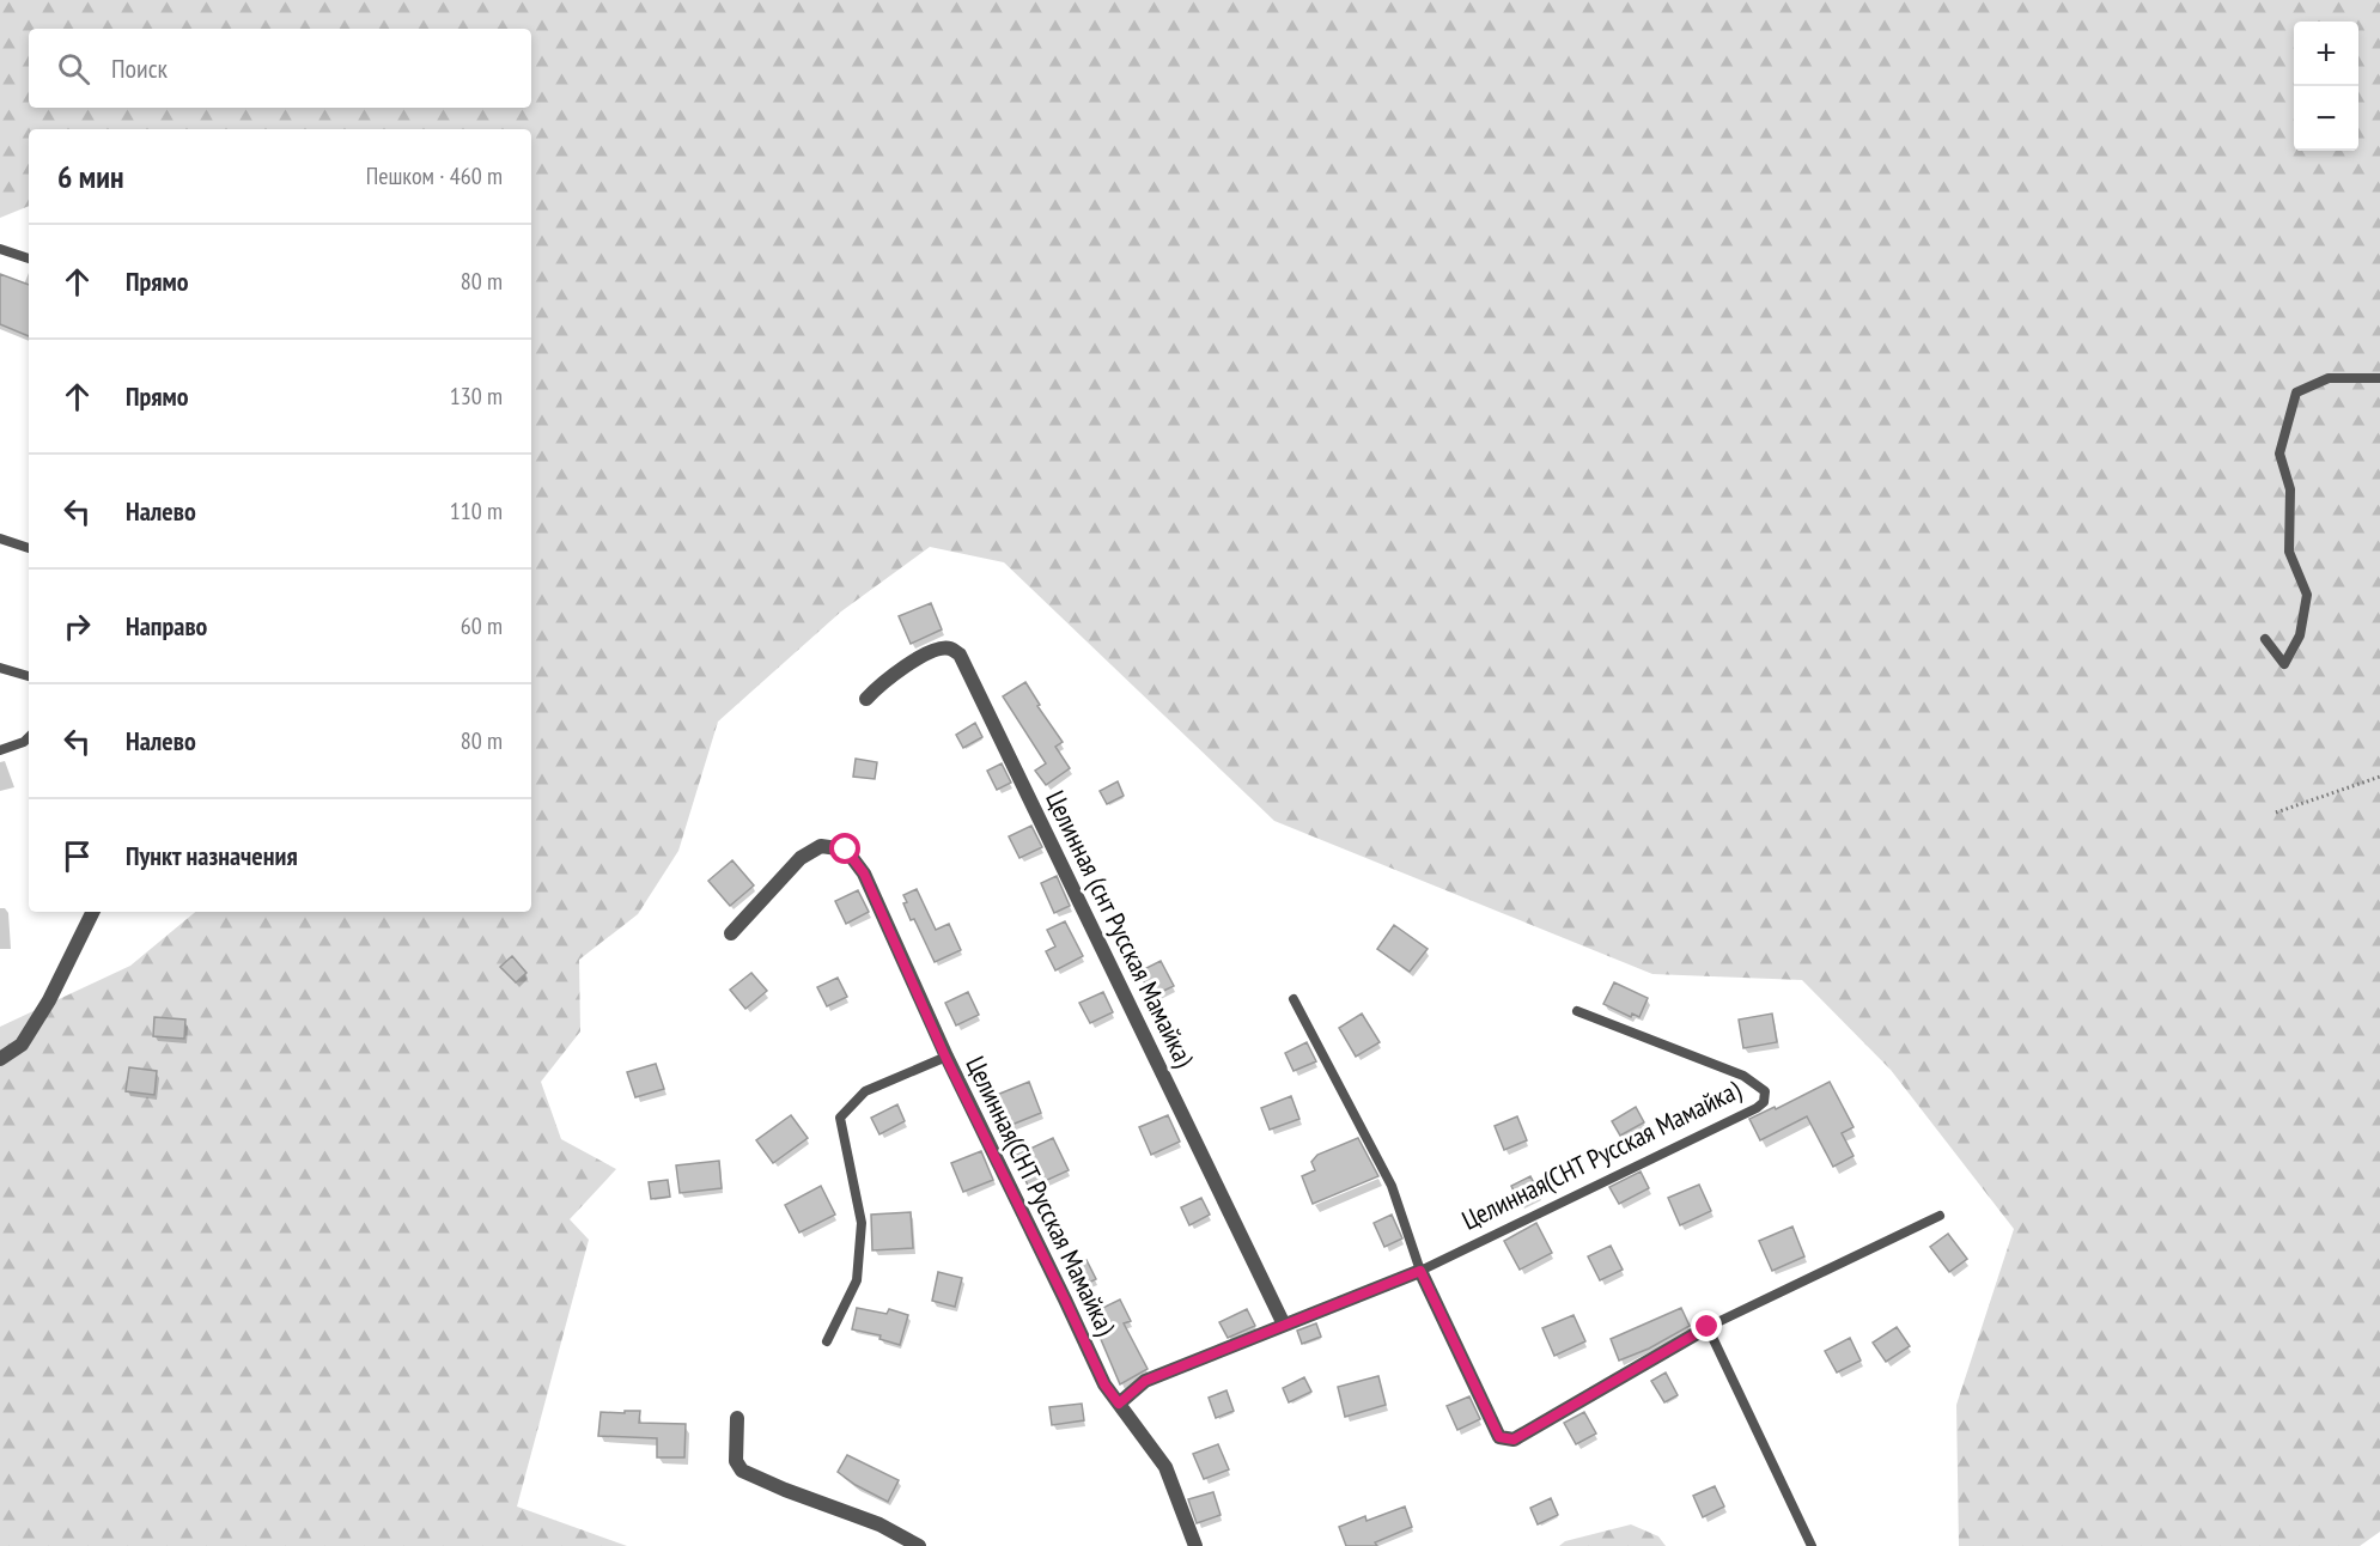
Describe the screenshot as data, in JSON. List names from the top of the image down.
{
  "streets": {
    "street": ["Целинная (снт Русская Мамайка)", "Целинная(СНТ Русская Мамайка)"]
  },
  "crossings": [
    ["Целинная (снт Русская Мамайка)", "Целинная(СНТ Русская Мамайка)"]
  ],
  "page": {
    "map_buttons": ["+", "−"],
    "search": "Поиск",
    "heading": ["6 мин", "Пешком · 460 m"],
    "list": [
      ["Прямо", "80 m"],
      ["Прямо", "130 m"],
      ["Налево", "110 m"],
      ["Направо", "60 m"],
      ["Налево", "80 m"],
      "Пункт назначения"
    ]
  }
}
